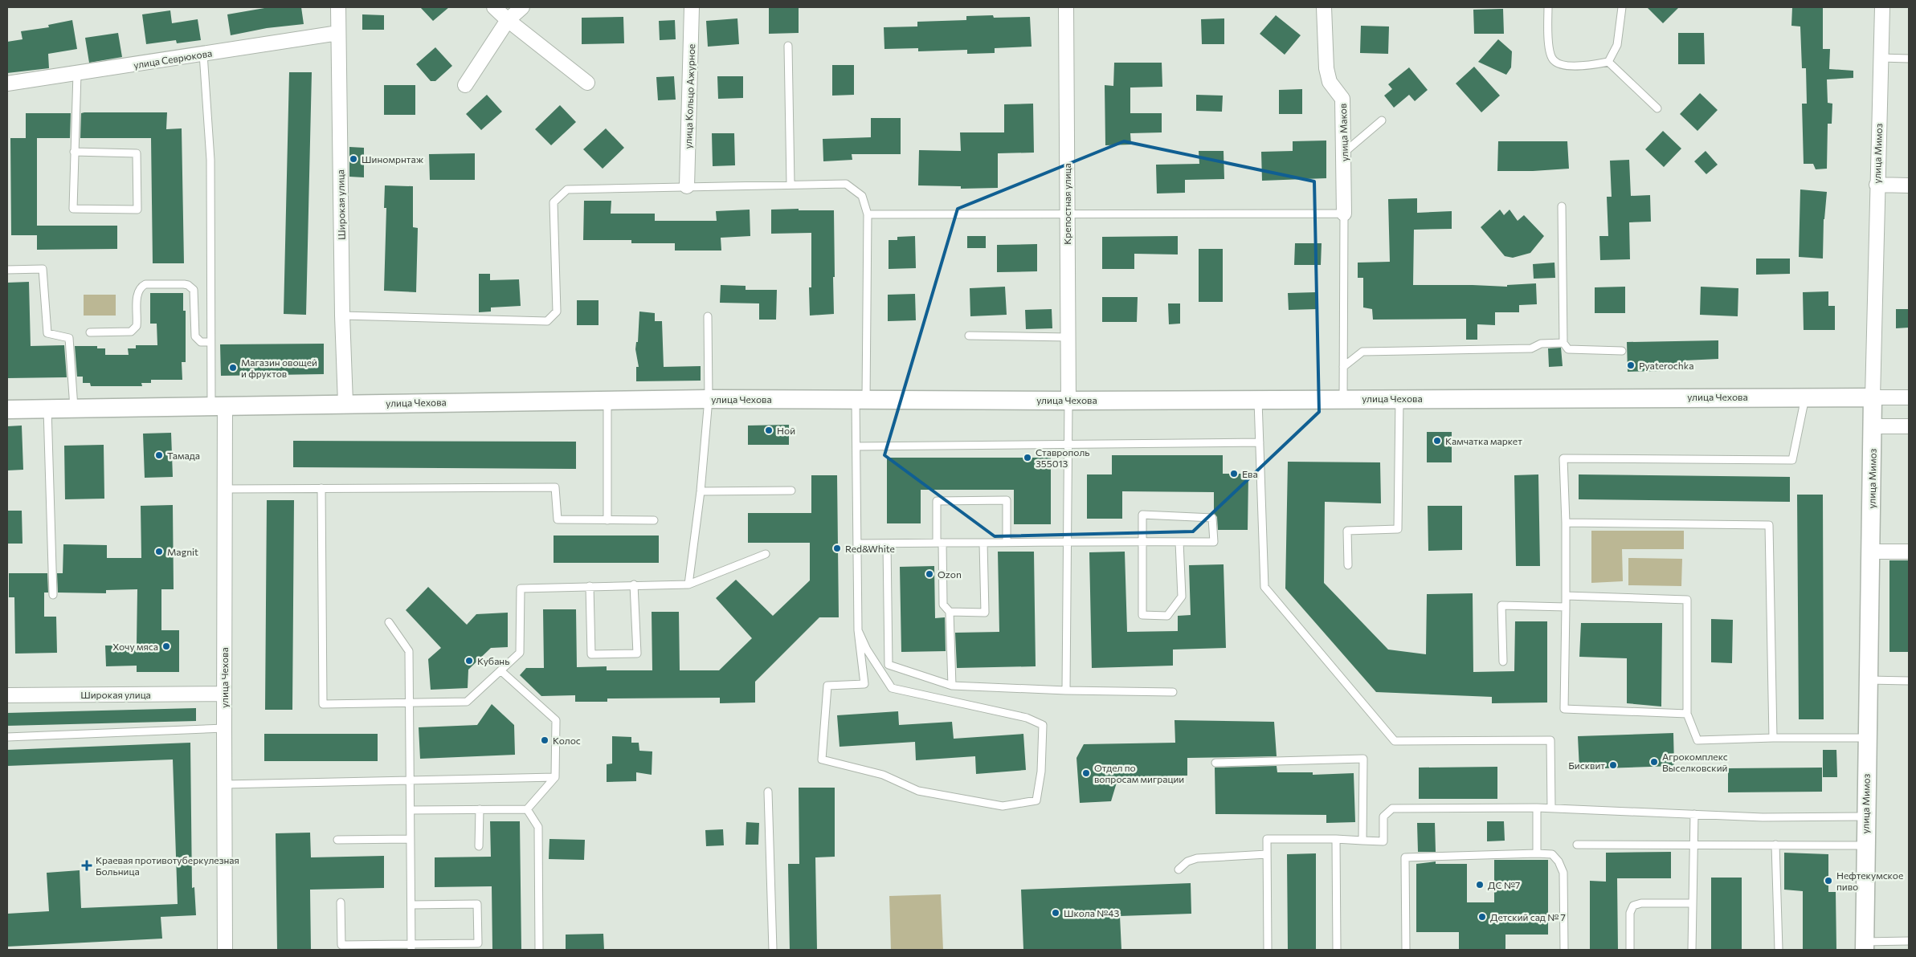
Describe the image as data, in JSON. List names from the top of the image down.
{
  "streets": {
    "street": [
      "улица Севрюкова",
      "улица Кольцо Ажурное",
      "улица Маков",
      "улица Мимоз",
      "Крепостная улица",
      "Широкая улица",
      "улица Чехова"
    ]
  },
  "crossings": [
    ["улица Севрюкова", "Широкая улица"],
    ["улица Мимоз", "улица Чехова"],
    ["Крепостная улица", "улица Чехова"],
    ["Широкая улица", "улица Чехова"]
  ],
  "places": {
    "other": [
      "Шиномрнтаж",
      "Pyaterochka",
      "Магазин овощей и фруктов",
      "Ной",
      "Камчатка маркет",
      "Тамада",
      "Ставрополь 355013",
      "Ева",
      "Red&White",
      "Magnit",
      "Ozon",
      "Хочу мяса",
      "Кубань",
      "Колос",
      "Агрокомплекс Выселковский",
      "Бисквит",
      "Отдел по вопросам миграции",
      "Нефтекумское пиво",
      "ДС №7",
      "Школа №43",
      "Детский сад № 7"
    ],
    "health": ["Краевая противотуберкулезная Больница"]
  }
}
